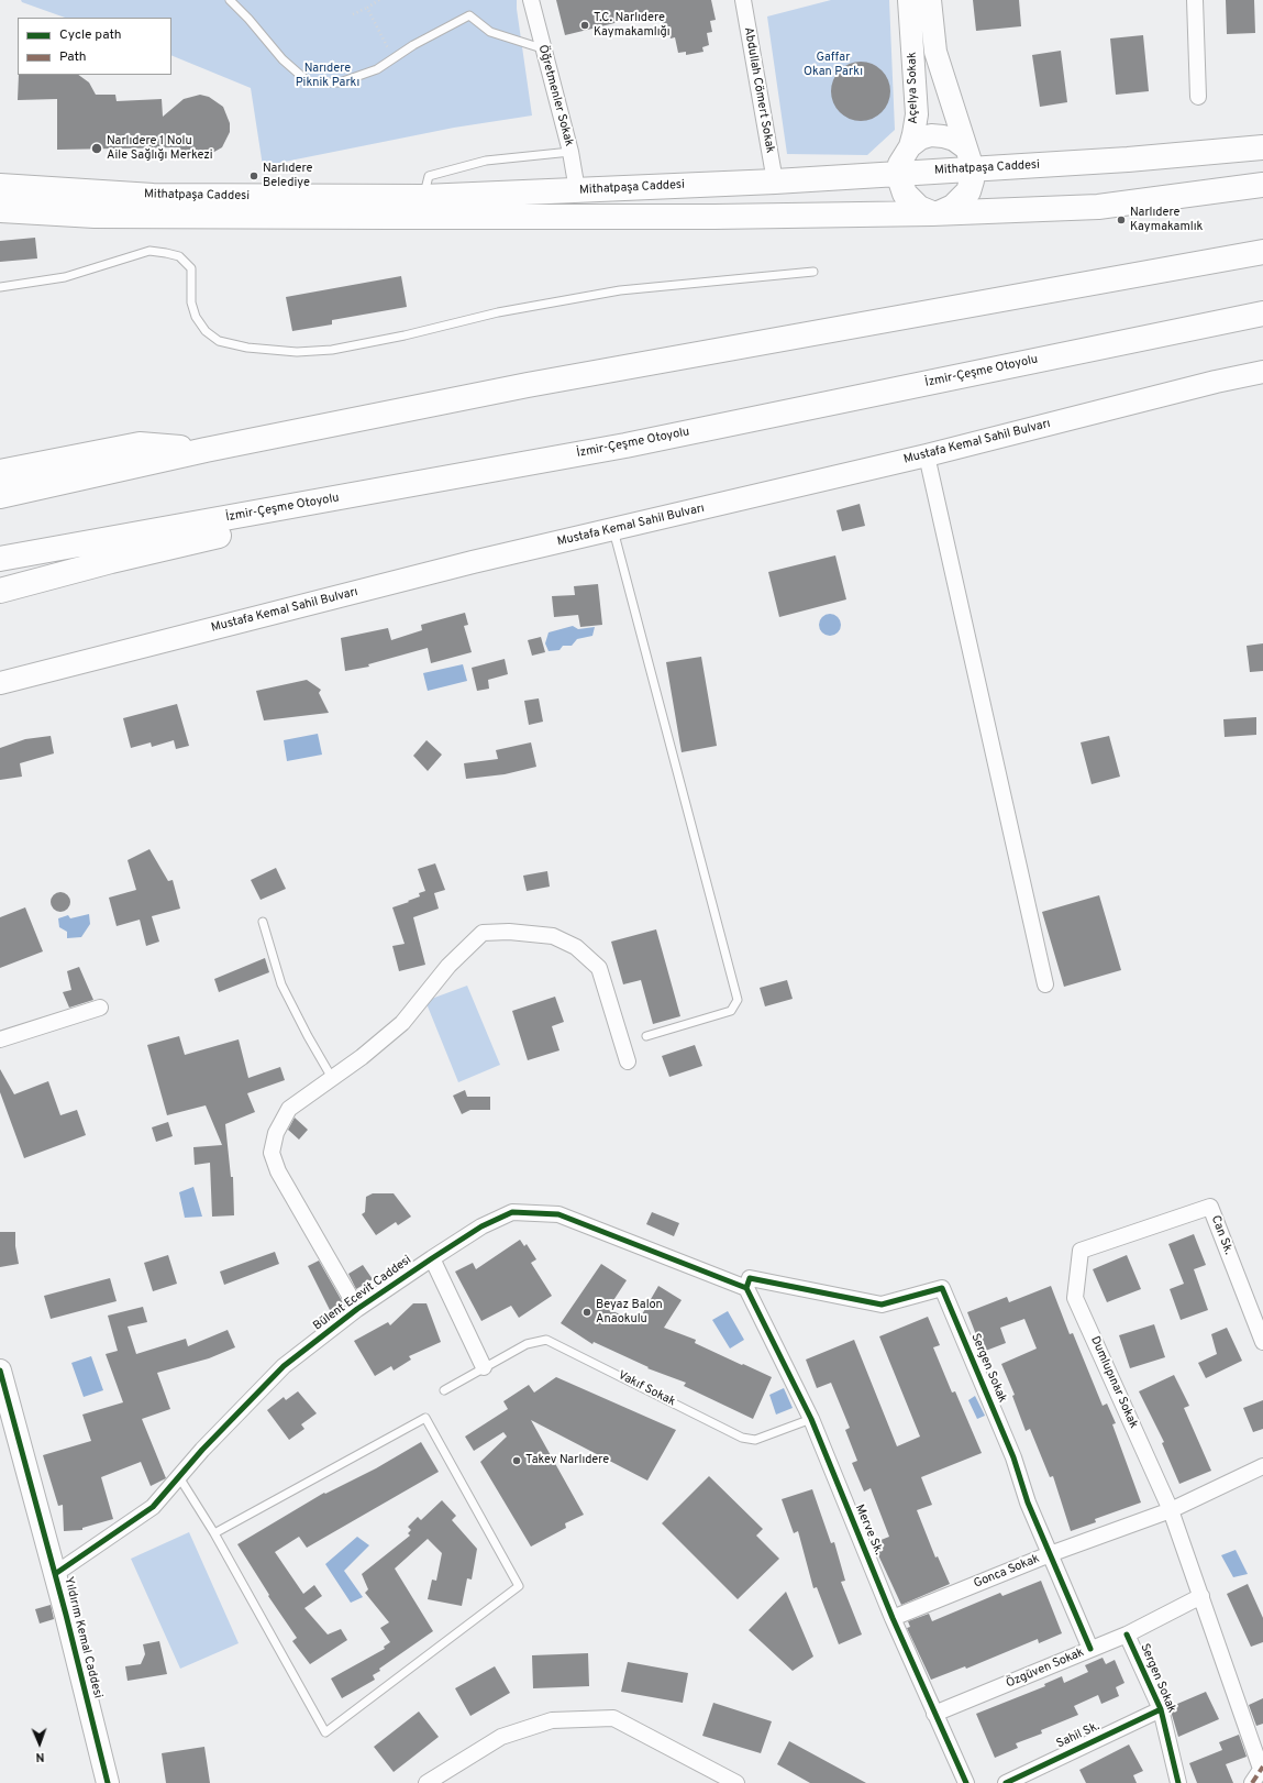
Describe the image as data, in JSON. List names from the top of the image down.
{
  "streets": {
    "main road": [
      "Açelya Sokak",
      "Mithatpaşa Caddesi",
      "İzmir-Çeşme Otoyolu",
      "Mustafa Kemal Sahil Bulvarı",
      "Yıldırım Kemal Caddesi"
    ],
    "street": [
      "Abdullah Cömert Sokak",
      "Öğretmenler Sokak",
      "Can Sk.",
      "Bülent Ecevit Caddesi",
      "Sergen Sokak",
      "Dumlupınar Sokak",
      "Merve Sk.",
      "Gonca Sokak",
      "Özgüven Sokak",
      "Sahil Sk."
    ],
    "lane": ["Vakıf Sokak"]
  },
  "crossings": [
    ["Açelya Sokak", "Mithatpaşa Caddesi"],
    ["Abdullah Cömert Sokak", "Mithatpaşa Caddesi"],
    ["Öğretmenler Sokak", "Mithatpaşa Caddesi"],
    ["Can Sk.", "Dumlupınar Sokak"],
    ["Bülent Ecevit Caddesi", "Sergen Sokak"],
    ["Bülent Ecevit Caddesi", "Merve Sk."],
    ["Bülent Ecevit Caddesi", "Yıldırım Kemal Caddesi"],
    ["Sergen Sokak", "Merve Sk."],
    ["Sergen Sokak", "Gonca Sokak"],
    ["Sergen Sokak", "Özgüven Sokak"],
    ["Sergen Sokak", "Sahil Sk."],
    ["Dumlupınar Sokak", "Gonca Sokak"],
    ["Dumlupınar Sokak", "Özgüven Sokak"],
    ["Vakıf Sokak", "Merve Sk."],
    ["Merve Sk.", "Gonca Sokak"],
    ["Merve Sk.", "Özgüven Sokak"]
  ],
  "parks": ["Gaffar Okan Parkı", "Narıdere Piknik Parkı"],
  "places": [
    "T.C. Narlıdere Kaymakamlığı",
    "Narlıdere 1 Nolu Aile Sağlığı Merkezi",
    "Narlıdere Belediye",
    "Narlıdere Kaymakamlık",
    "Beyaz Balon Anaokulu",
    "Takev Narlıdere"
  ],
  "legend": ["Cycle path", "Path"],
  "north": "bottom"
}
